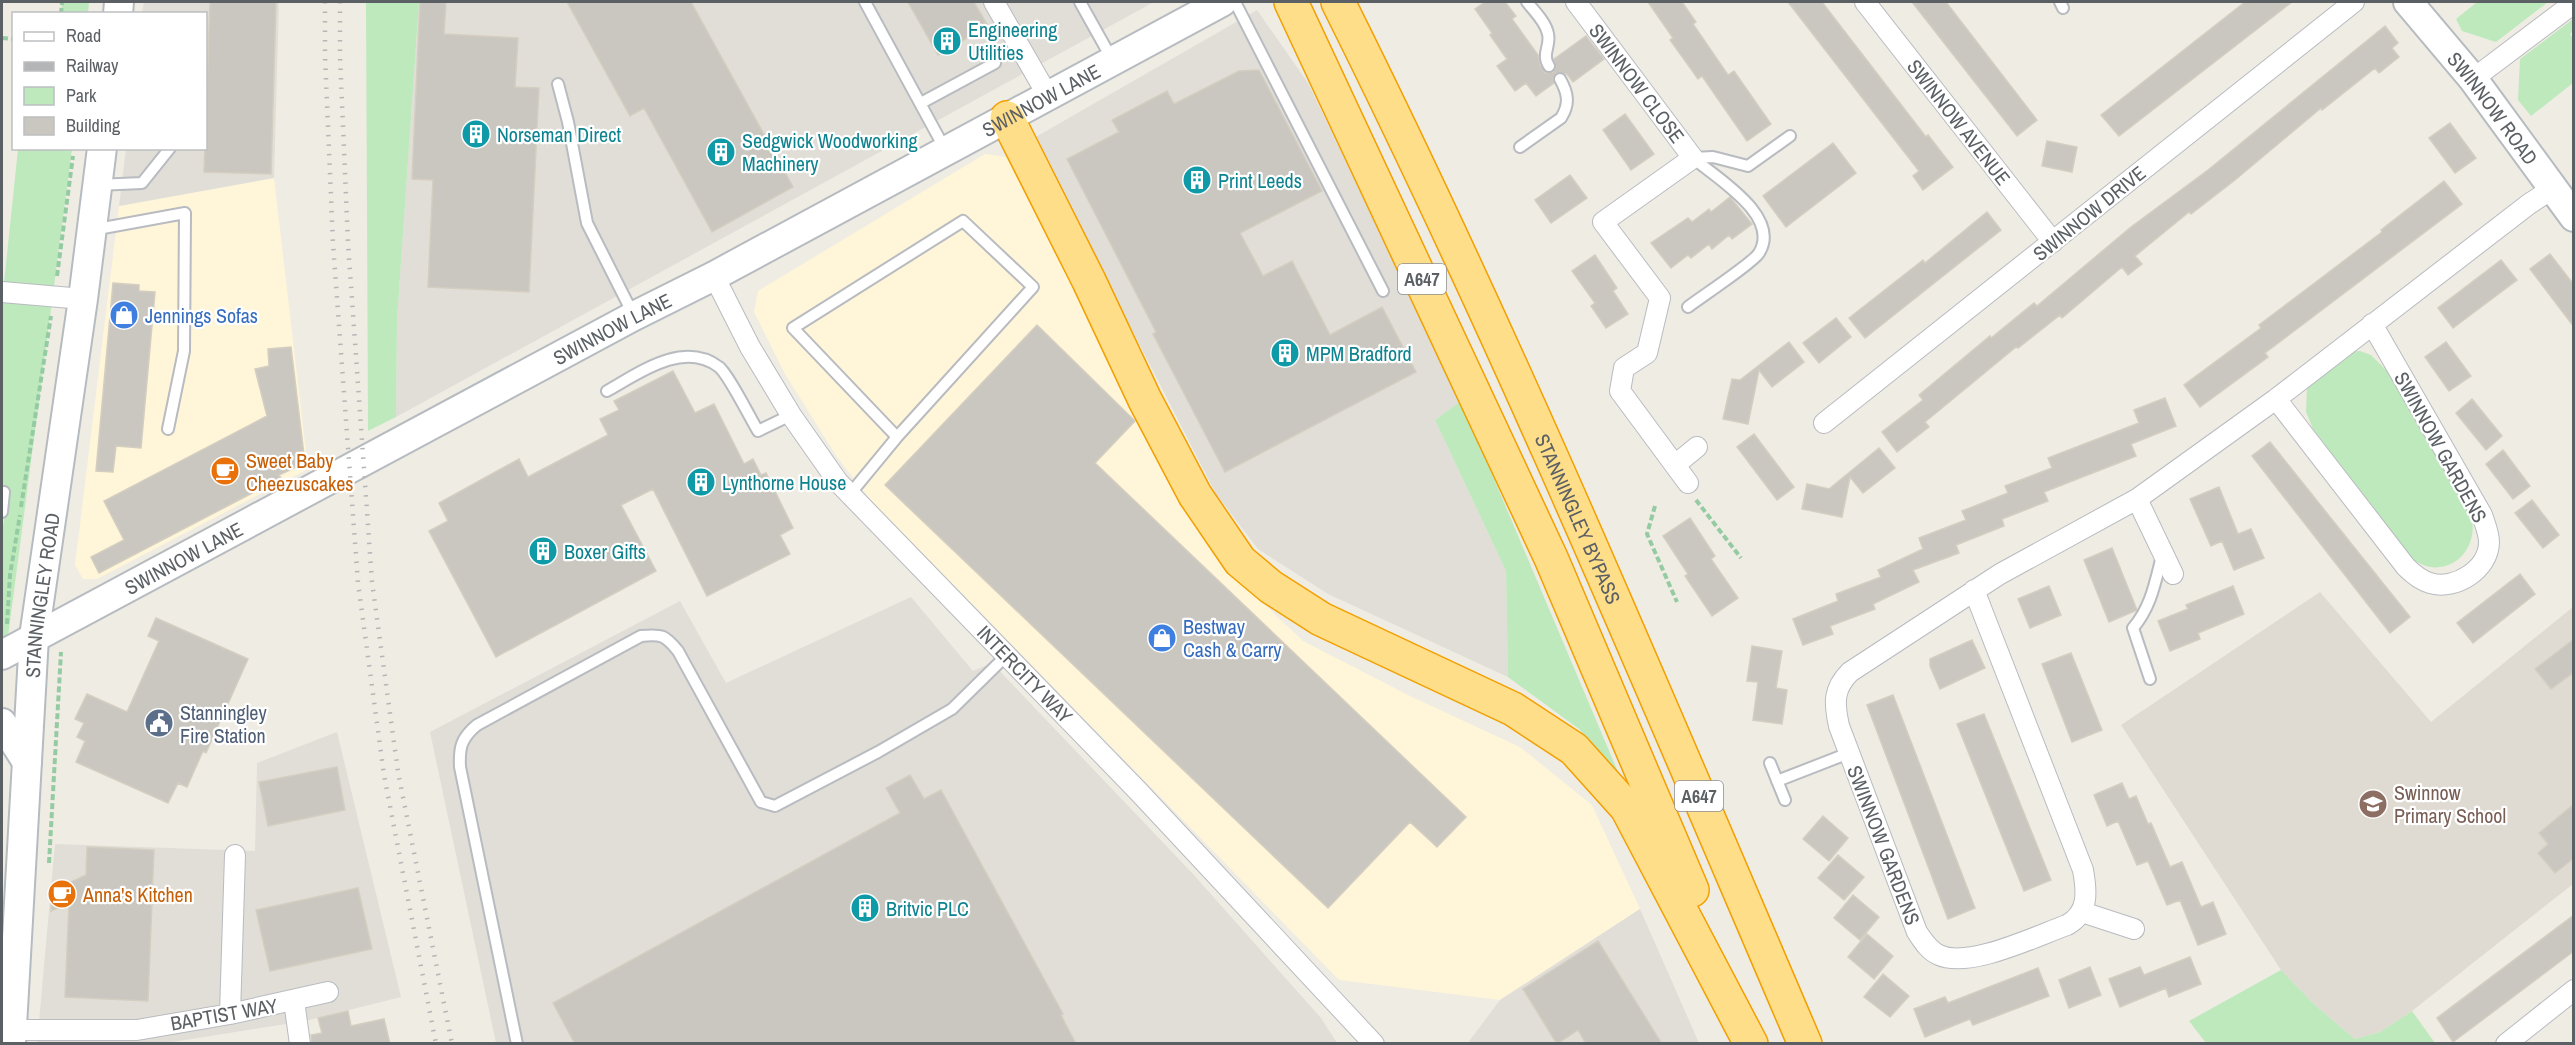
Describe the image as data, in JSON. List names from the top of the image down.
{
  "streets": {
    "highway": ["A647", "STANNINGLEY BYPASS"],
    "street": [
      "SWINNOW CLOSE",
      "SWINNOW LANE",
      "SWINNOW ROAD",
      "SWINNOW AVENUE",
      "SWINNOW DRIVE",
      "SWINNOW GARDENS",
      "STANNINGLEY ROAD",
      "INTERCITY WAY",
      "BAPTIST WAY"
    ]
  },
  "crossings": [
    ["SWINNOW LANE", "STANNINGLEY ROAD"],
    ["SWINNOW LANE", "INTERCITY WAY"],
    ["SWINNOW ROAD", "SWINNOW GARDENS"],
    ["SWINNOW AVENUE", "SWINNOW DRIVE"],
    ["STANNINGLEY ROAD", "BAPTIST WAY"]
  ],
  "places": {
    "building": [
      "Engineering Utilities",
      "Norseman Direct",
      "Sedgwick Woodworking Machinery",
      "Print Leeds",
      "MPM Bradford",
      "Lynthorne House",
      "Boxer Gifts",
      "Britvic PLC"
    ],
    "shop": ["Jennings Sofas", "Bestway Cash & Carry"],
    "cafe": ["Sweet Baby Cheezuscakes", "Anna's Kitchen"],
    "public building": ["Stanningley Fire Station"],
    "school or university": ["Swinnow Primary School"]
  },
  "legend": [
    "Road",
    "Railway",
    "Park",
    "Building"
  ]
}
